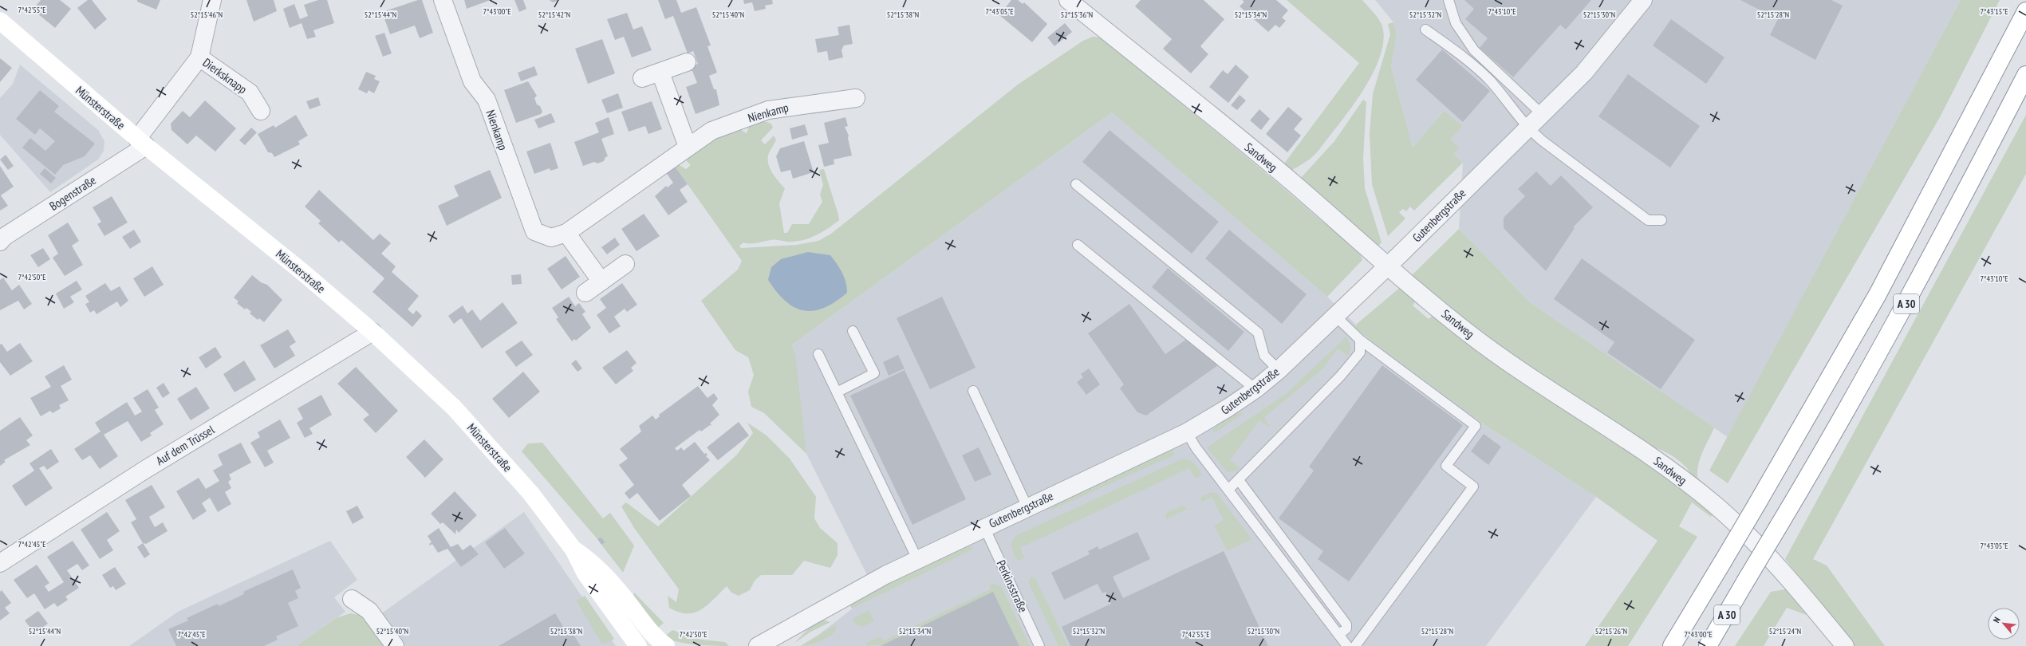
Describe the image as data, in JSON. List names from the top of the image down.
{
  "streets": {
    "main road": ["Münsterstraße", "A 30"],
    "street": [
      "Dierksknapp",
      "Nienkamp",
      "Sandweg",
      "Bogenstraße",
      "Gutenbergstraße",
      "Auf dem Trüssel"
    ],
    "lane": ["Perkinsstraße"]
  },
  "crossings": [
    ["Dierksknapp", "Münsterstraße"],
    ["Dierksknapp", "Bogenstraße"],
    ["Münsterstraße", "Bogenstraße"],
    ["Münsterstraße", "Auf dem Trüssel"],
    ["Sandweg", "Gutenbergstraße"],
    ["Gutenbergstraße", "Perkinsstraße"]
  ],
  "north": "top left",
  "coordinates": [
    "7°42'55\"E",
    "7°43'15\"E",
    "7°43'00\"E",
    "7°43'05\"E",
    "7°43'10\"E",
    "52°15'30\"N",
    "52°15'46\"N",
    "52°15'44\"N",
    "52°15'42\"N",
    "52°15'40\"N",
    "52°15'38\"N",
    "52°15'36\"N",
    "52°15'34\"N",
    "52°15'32\"N",
    "52°15'28\"N",
    "7°42'50\"E",
    "7°42'45\"E",
    "52°15'26\"N",
    "52°15'24\"N"
  ]
}
